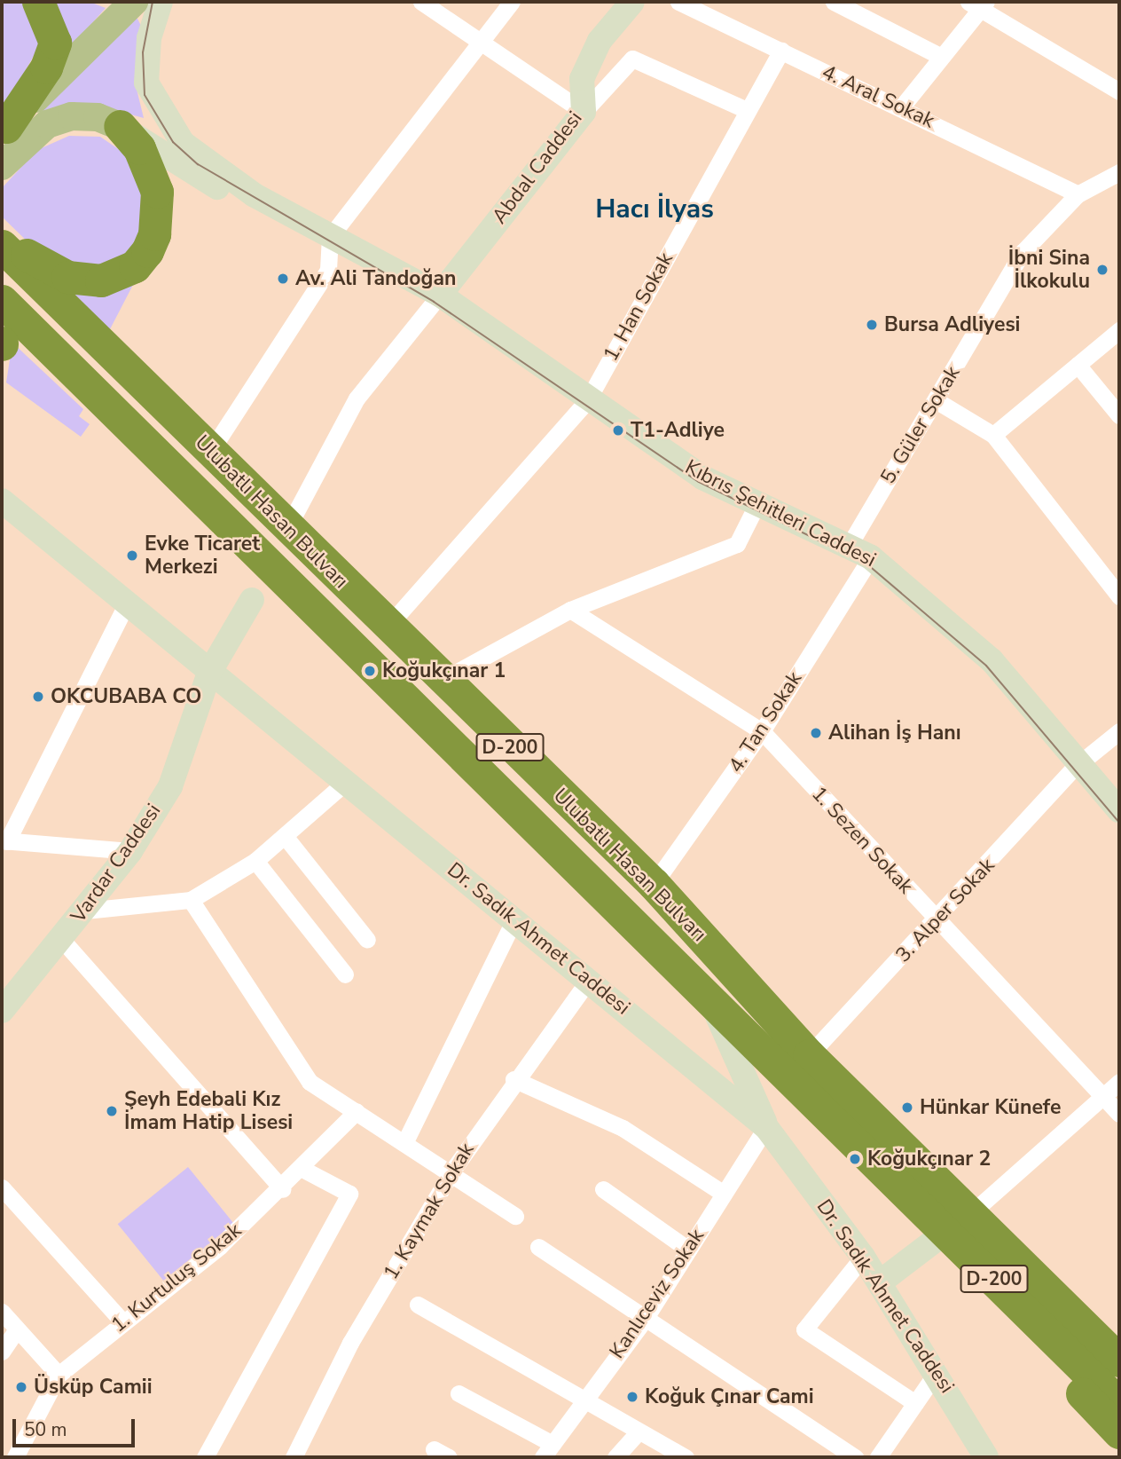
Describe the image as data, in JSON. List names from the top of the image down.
{
  "streets": {
    "highway": ["Ulubatlı Hasan Bulvarı", "D-200"],
    "main road": [
      "Abdal Caddesi",
      "Kıbrıs Şehitleri Caddesi",
      "Vardar Caddesi",
      "Dr. Sadık Ahmet Caddesi"
    ],
    "street": [
      "4. Aral Sokak",
      "1. Han Sokak",
      "5. Güler Sokak",
      "4. Tan Sokak",
      "1. Sezen Sokak",
      "3. Alper Sokak",
      "1. Kaymak Sokak",
      "1. Kurtuluş Sokak",
      "Kanlıceviz Sokak"
    ]
  },
  "crossings": [
    ["4. Aral Sokak", "1. Han Sokak"],
    ["4. Aral Sokak", "5. Güler Sokak"],
    ["Abdal Caddesi", "Kıbrıs Şehitleri Caddesi"],
    ["1. Han Sokak", "Ulubatlı Hasan Bulvarı"],
    ["1. Han Sokak", "Kıbrıs Şehitleri Caddesi"],
    ["5. Güler Sokak", "Kıbrıs Şehitleri Caddesi"],
    ["5. Güler Sokak", "4. Tan Sokak"],
    ["Ulubatlı Hasan Bulvarı", "4. Tan Sokak"],
    ["Ulubatlı Hasan Bulvarı", "3. Alper Sokak"],
    ["Kıbrıs Şehitleri Caddesi", "4. Tan Sokak"],
    ["Kıbrıs Şehitleri Caddesi", "3. Alper Sokak"],
    ["4. Tan Sokak", "1. Sezen Sokak"],
    ["1. Sezen Sokak", "3. Alper Sokak"],
    ["Vardar Caddesi", "Dr. Sadık Ahmet Caddesi"],
    ["Dr. Sadık Ahmet Caddesi", "1. Kaymak Sokak"],
    ["Dr. Sadık Ahmet Caddesi", "Kanlıceviz Sokak"]
  ],
  "districts": ["Hacı İlyas"],
  "places": [
    "İbni Sina İlkokulu",
    "Av. Ali Tandoğan",
    "Bursa Adliyesi",
    "T1-Adliye",
    "Evke Ticaret Merkezi",
    "Koğukçınar 1",
    "OKCUBABA CO",
    "Alihan İş Hanı",
    "Hünkar Künefe",
    "Şeyh Edebali Kız İmam Hatip Lisesi",
    "Koğukçınar 2",
    "Üsküp Camii",
    "Koğuk Çınar Cami"
  ],
  "scale_bar": "50 m"
}
